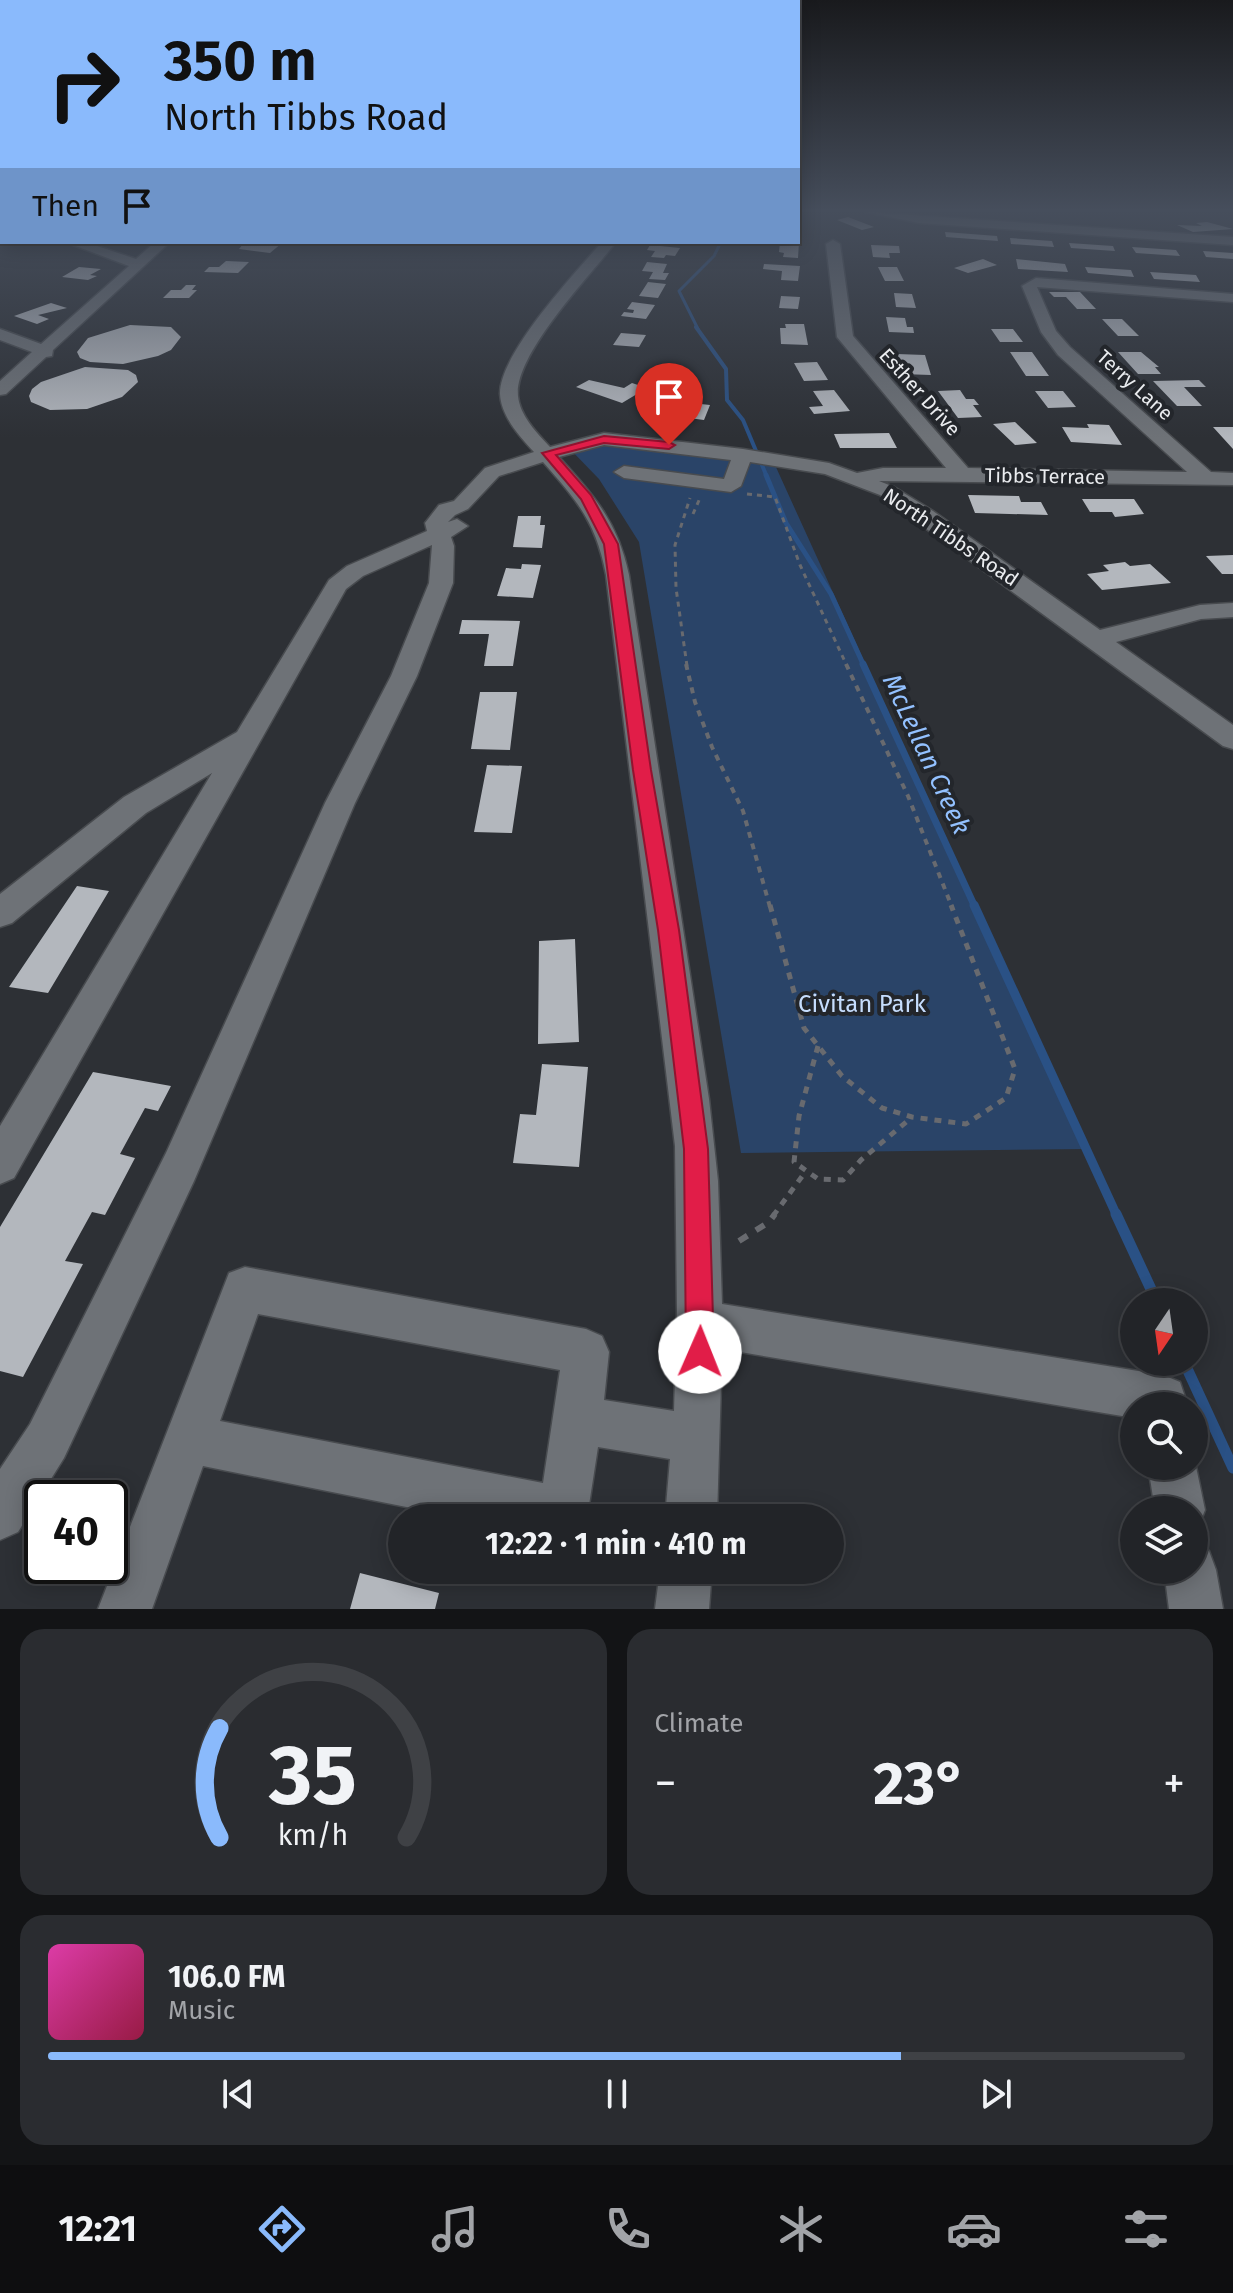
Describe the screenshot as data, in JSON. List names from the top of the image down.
{
  "streets": {
    "street": [
      "Terry Lane",
      "Esther Drive",
      "Tibbs Terrace",
      "North Tibbs Road"
    ]
  },
  "crossings": [
    ["Terry Lane", "Tibbs Terrace"],
    ["Esther Drive", "Tibbs Terrace"],
    ["Tibbs Terrace", "North Tibbs Road"]
  ],
  "water": ["McLellan Creek"],
  "parks": ["Civitan Park"],
  "north": "bottom",
  "page": {
    "turn": ["350 m", "North Tibbs Road"],
    "then": "Then",
    "limit": "40",
    "trip": "12:22 · 1 min · 410 m",
    "tile": "Climate",
    "heat": ["−", "23°", "+"],
    "song": ["106.0 FM", "Music"],
    "tabs": "12:21",
    "gauge": ["35", "km/h"]
  }
}
